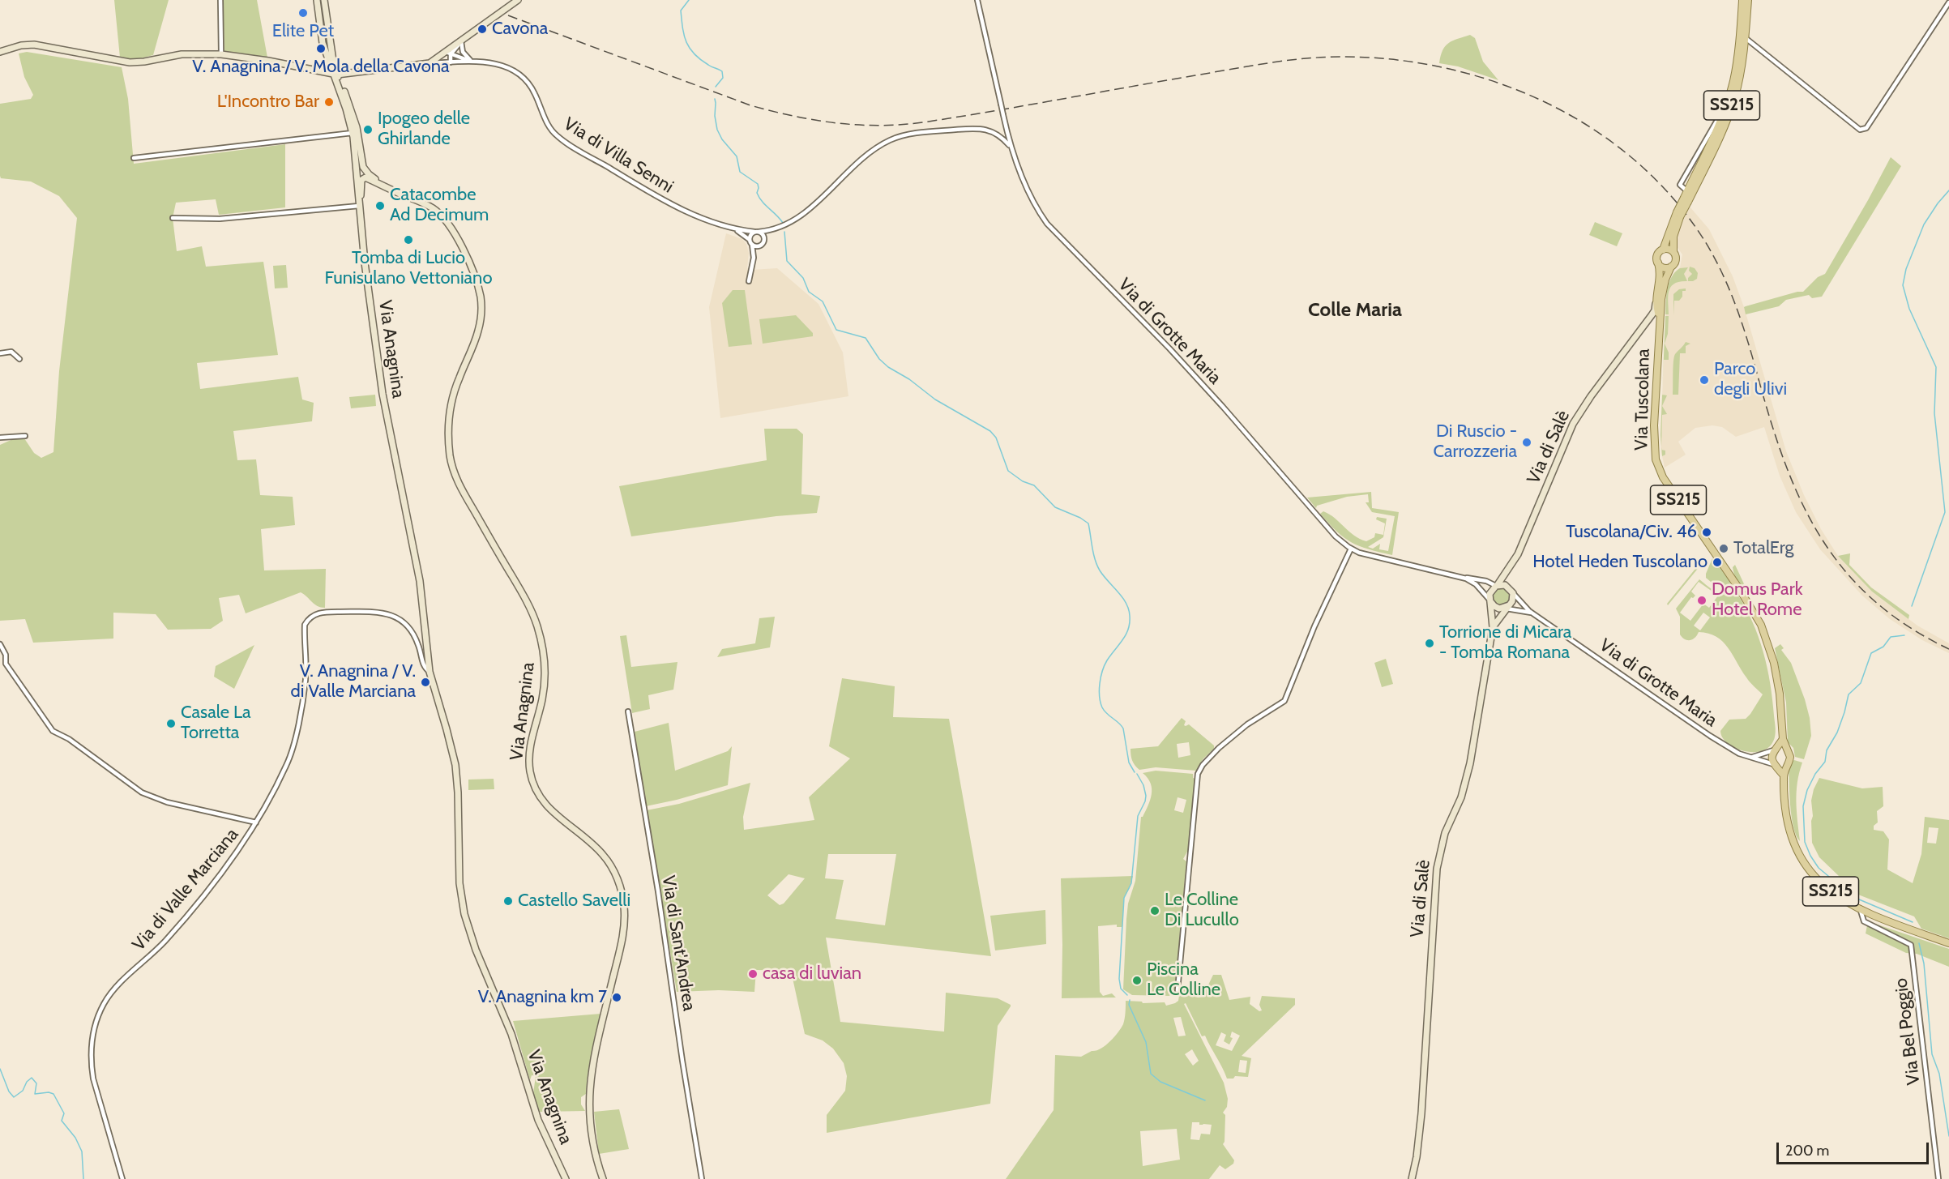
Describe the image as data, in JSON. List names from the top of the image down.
{
  "streets": {
    "main road": [
      "SS215",
      "Via Anagnina",
      "Via Tuscolana",
      "Via di Salè"
    ],
    "street": [
      "Via di Villa Senni",
      "Via di Grotte Maria",
      "Via di Valle Marciana",
      "Via di Sant'Andrea",
      "Via Bel Poggio"
    ]
  },
  "crossings": [
    ["SS215", "Via Tuscolana"],
    ["SS215", "Via Bel Poggio"],
    ["Via di Villa Senni", "Via di Grotte Maria"],
    ["Via di Grotte Maria", "Via Tuscolana"],
    ["Via di Grotte Maria", "Via di Salè"],
    ["Via Anagnina", "Via di Valle Marciana"],
    ["Via Tuscolana", "Via di Salè"]
  ],
  "districts": ["Colle Maria"],
  "places": [
    "Elite Pet",
    "Cavona",
    "V. Anagnina / V. Mola della Cavona",
    "L'Incontro Bar",
    "Ipogeo delle Ghirlande",
    "Catacombe Ad Decimum",
    "Tomba di Lucio Funisulano Vettoniano",
    "Parco degli Ulivi",
    "Di Ruscio - Carrozzeria",
    "Tuscolana/Civ. 46",
    "TotalErg",
    "Hotel Heden Tuscolano",
    "Domus Park Hotel Rome",
    "Torrione di Micara - Tomba Romana",
    "V. Anagnina / V. di Valle Marciana",
    "Casale La Torretta",
    "Castello Savelli",
    "Le Colline Di Lucullo",
    "casa di luvian",
    "Piscina Le Colline",
    "V. Anagnina km 7"
  ],
  "scale_bar": "200 m"
}
